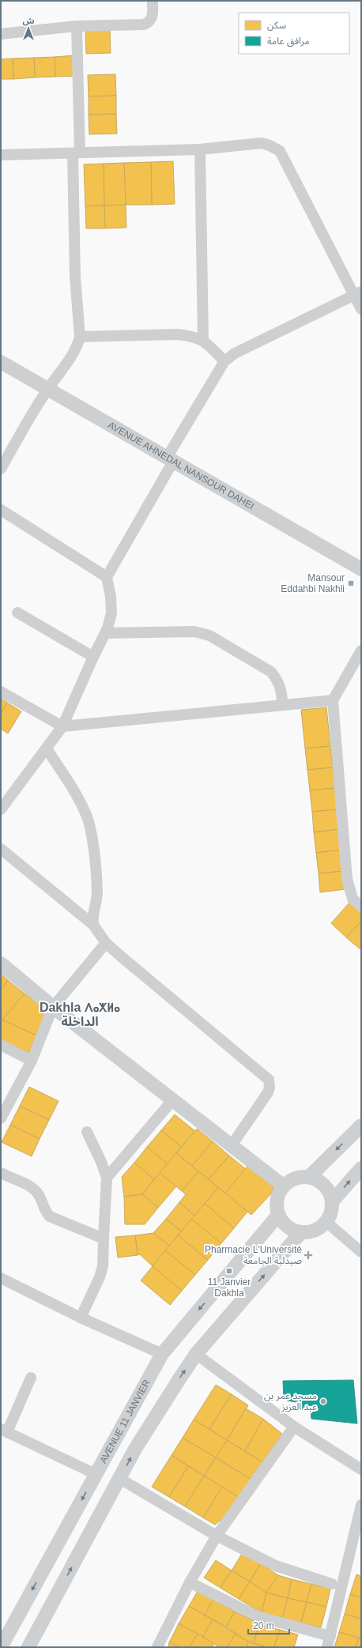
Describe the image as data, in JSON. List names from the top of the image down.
{
  "streets": {
    "street": ["AVENUE AHNEDAL NANSOUR DAHEI", "AVENUE 11 JANVIER"]
  },
  "districts": ["Dakhla ⴷⴰⵅⵍⴰ الداخلة"],
  "places": {
    "transit": ["Mansour Eddahbi Nakhli", "11 Janvier Dakhla"],
    "health": ["Pharmacie L'Université صيدلية الجامعة"],
    "other": ["مسجد عمر بن عبد العزيز"]
  },
  "legend": ["سكن", "مرافق عامة"],
  "scale_bar": "20 m",
  "north": "top"
}
